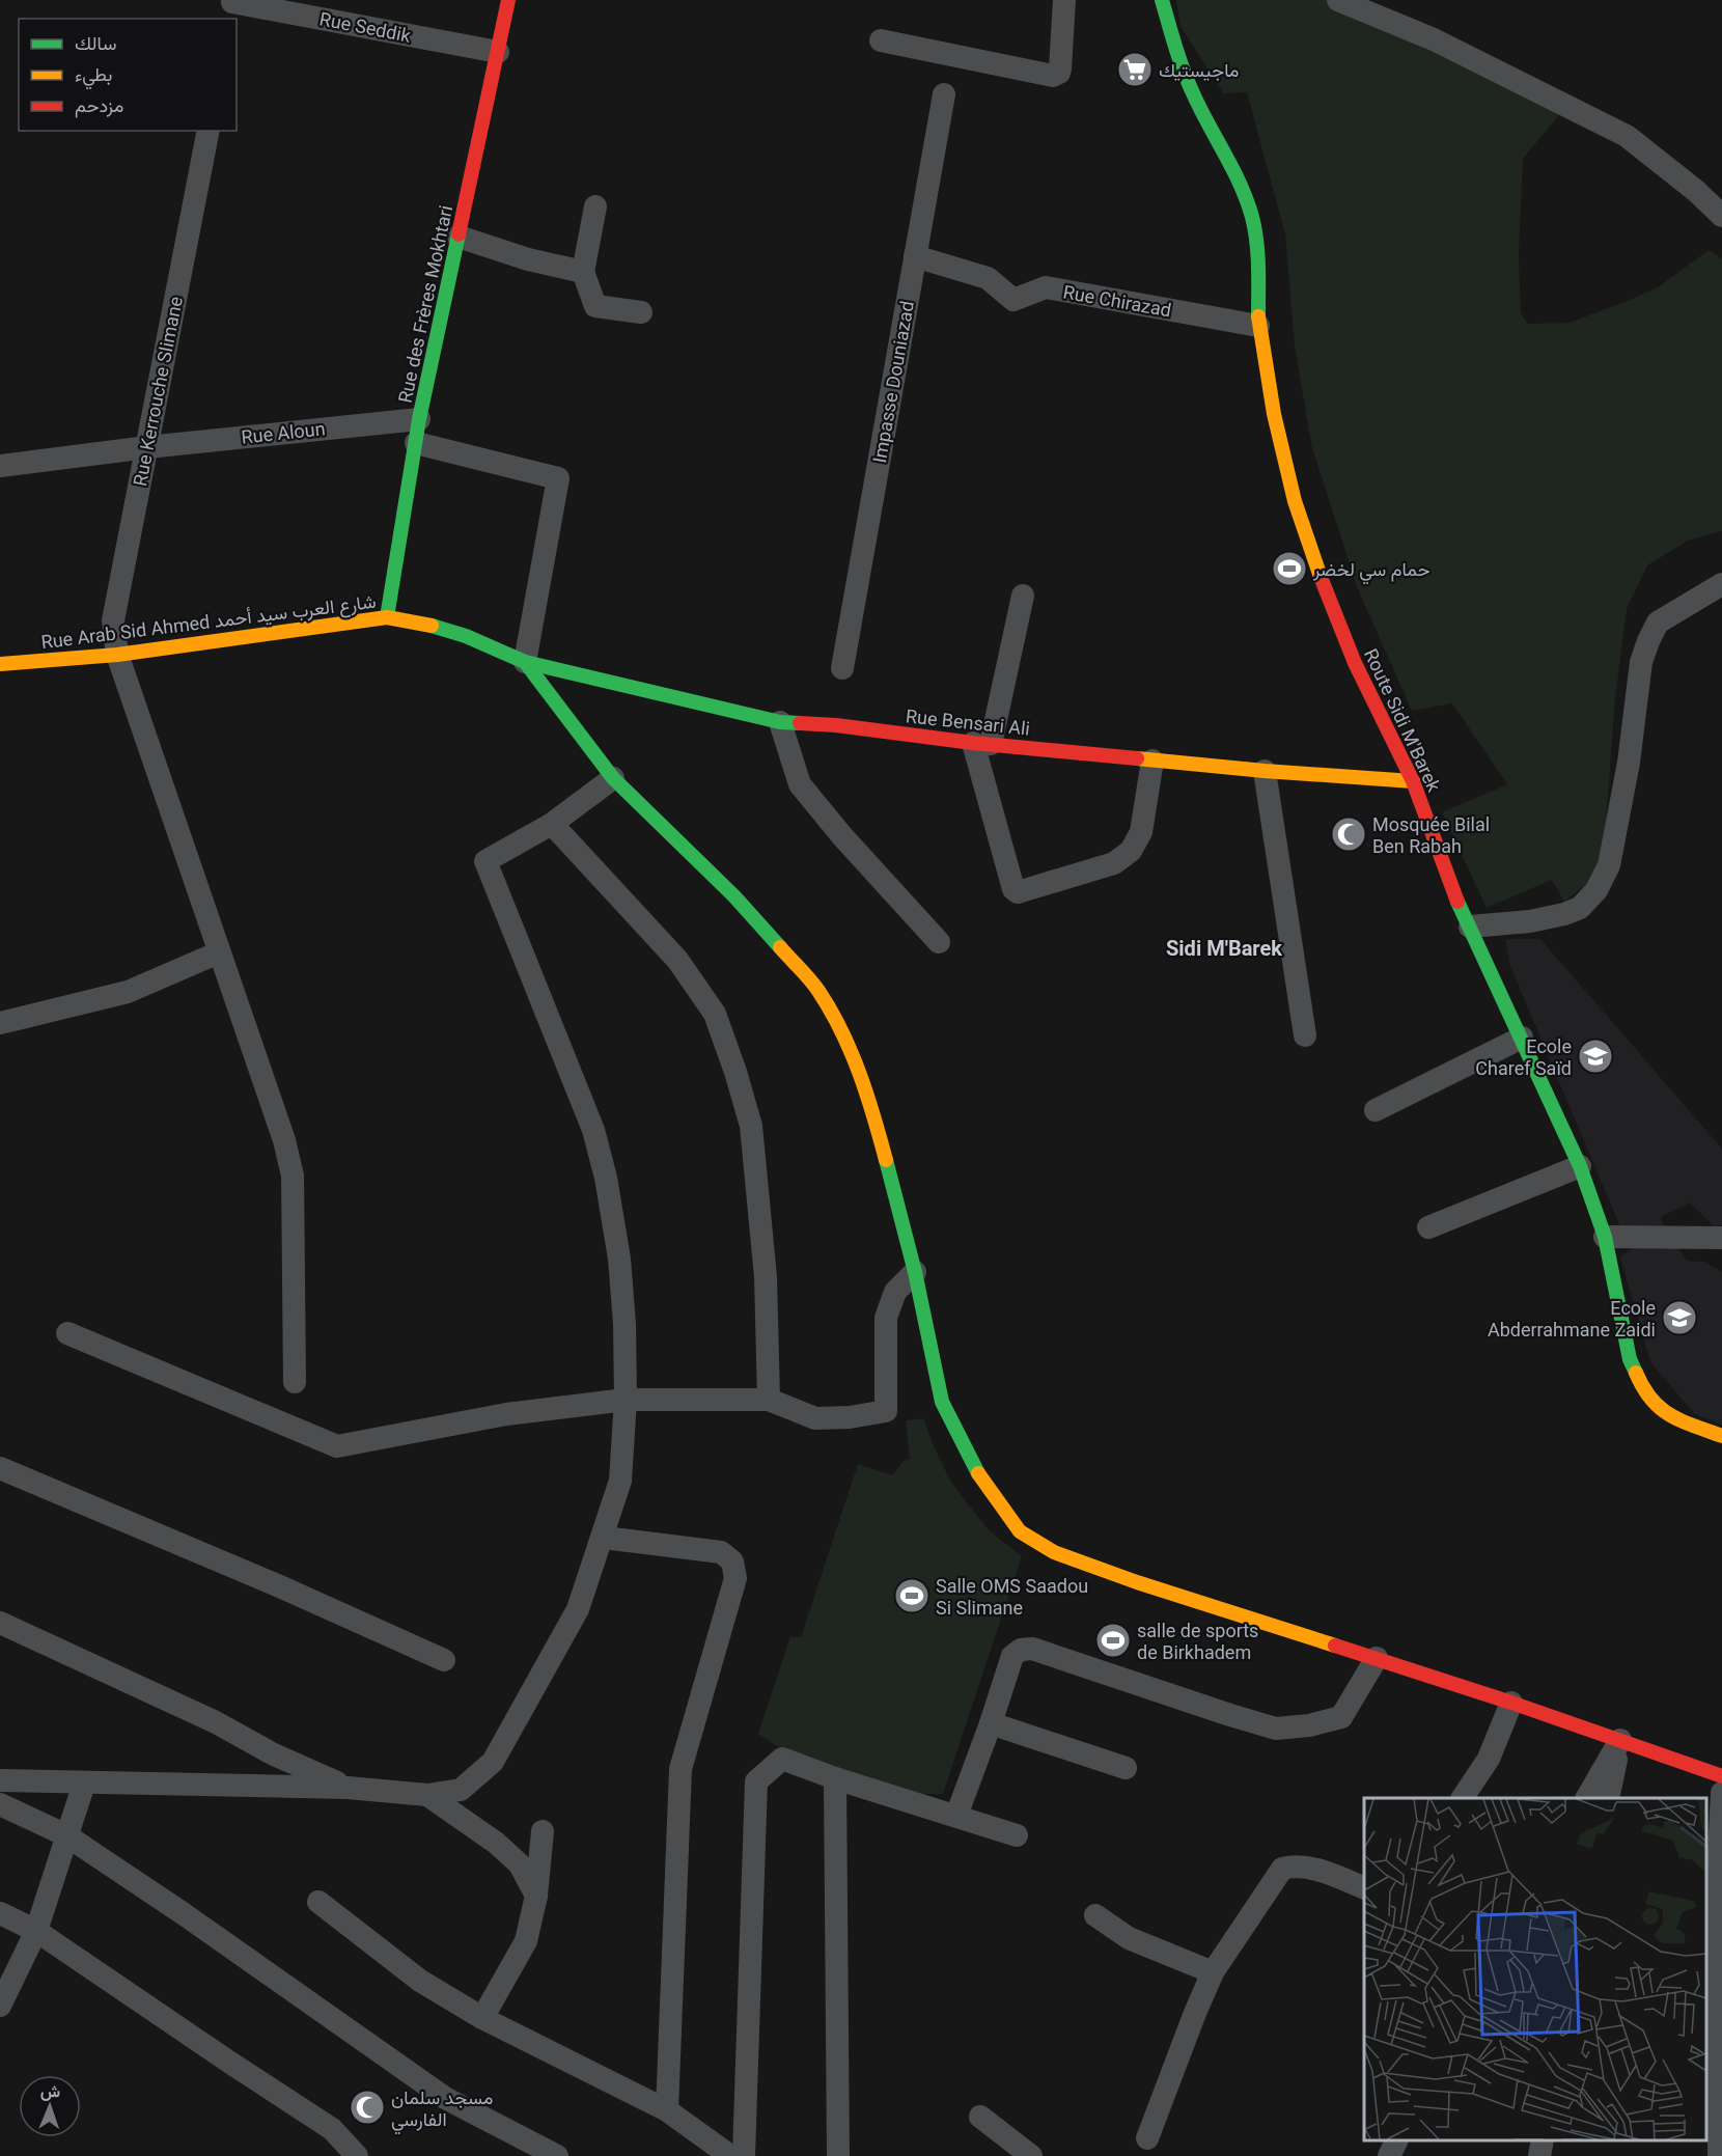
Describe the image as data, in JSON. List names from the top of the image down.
{
  "streets": {
    "main road": [
      "Rue des Frères Mokhtari",
      "Rue Arab Sid Ahmed شارع العرب سيد أحمد",
      "Route Sidi M'Barek",
      "Rue Bensari Ali"
    ],
    "street": [
      "Rue Seddik",
      "Rue Chirazad",
      "Impasse Douniazad",
      "Rue Kerrouche Slimane",
      "Rue Aloun"
    ]
  },
  "crossings": [
    ["Rue Seddik", "Rue des Frères Mokhtari"],
    ["Rue Chirazad", "Impasse Douniazad"],
    ["Rue Chirazad", "Route Sidi M'Barek"],
    ["Rue des Frères Mokhtari", "Rue Aloun"],
    ["Rue des Frères Mokhtari", "Rue Arab Sid Ahmed شارع العرب سيد أحمد"],
    ["Rue Kerrouche Slimane", "Rue Aloun"],
    ["Rue Kerrouche Slimane", "Rue Arab Sid Ahmed شارع العرب سيد أحمد"],
    ["Rue Arab Sid Ahmed شارع العرب سيد أحمد", "Rue Bensari Ali"],
    ["Route Sidi M'Barek", "Rue Bensari Ali"]
  ],
  "districts": ["Sidi M'Barek"],
  "places": {
    "supermarket": ["ماجيستيك"],
    "sports": ["حمام سي لخضر", "Salle OMS Saadou Si Slimane", "salle de sports de Birkhadem"],
    "mosque": ["Mosquée Bilal Ben Rabah", "مسجد سلمان الفارسي"],
    "school or university": ["Ecole Charef Saïd", "Ecole Abderrahmane Zaidi"]
  },
  "legend": ["سالك", "بطيء", "مزدحم"],
  "north": "top"
}
